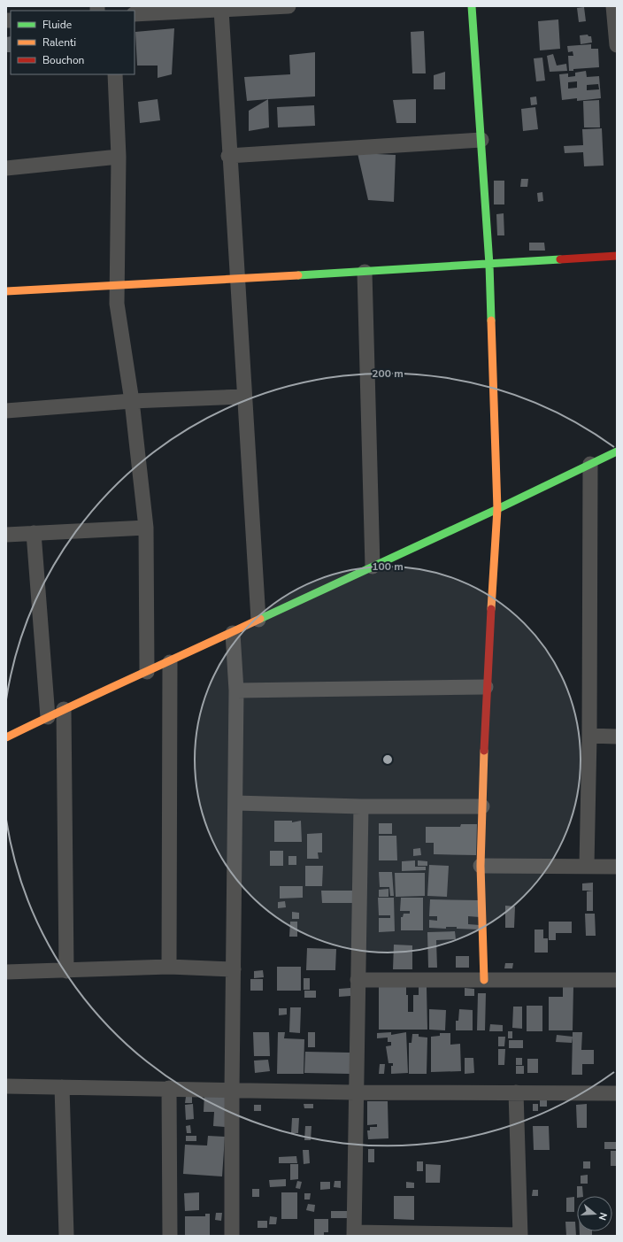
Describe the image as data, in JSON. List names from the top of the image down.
{
  "legend": ["Fluide", "Ralenti", "Bouchon"],
  "north": "right",
  "rings": ["200 m", "100 m"]
}
